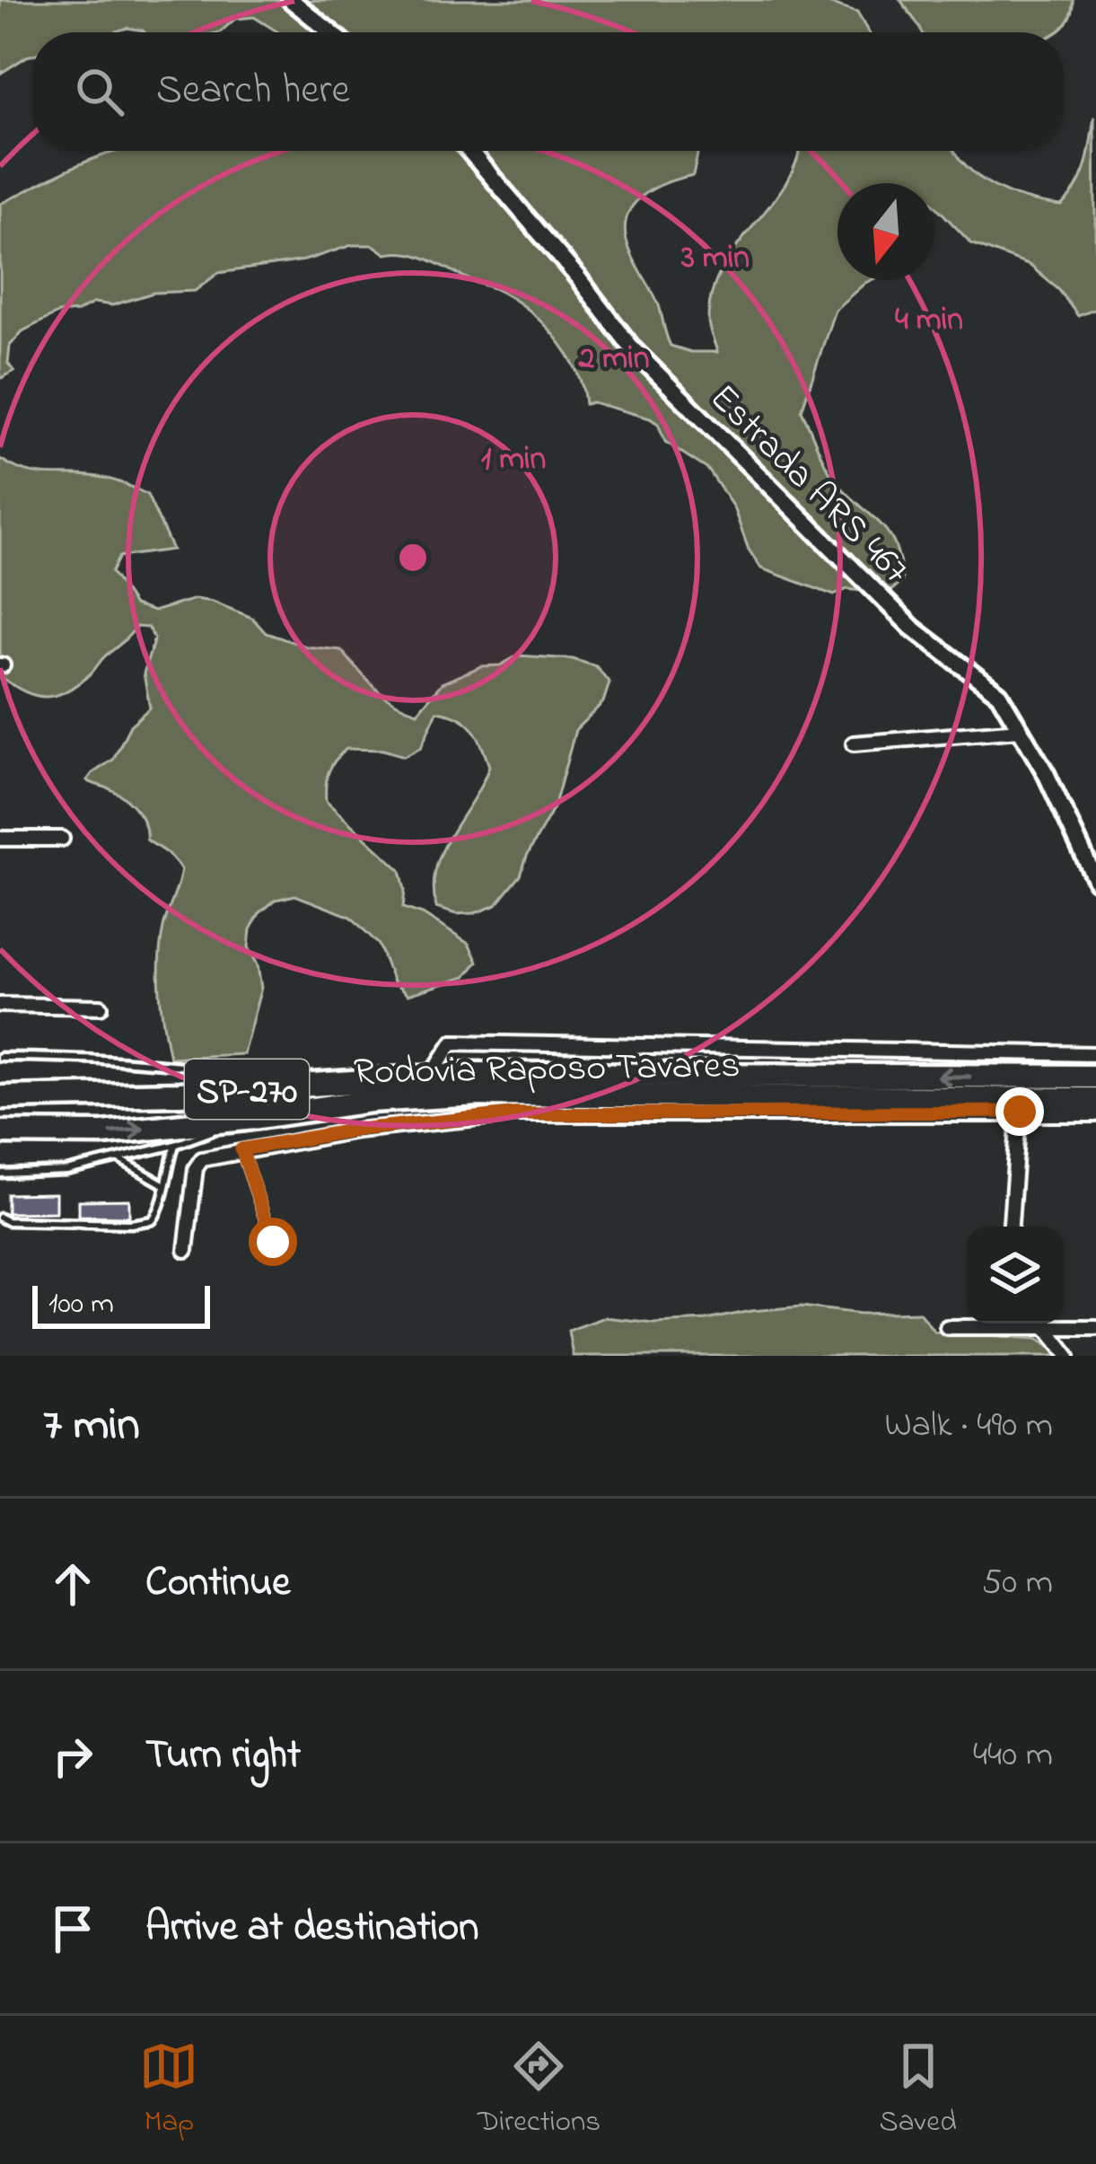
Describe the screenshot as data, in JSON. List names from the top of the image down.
{
  "streets": {
    "highway": ["Rodovia Raposo Tavares", "SP-270"],
    "street": ["Estrada ARS 467"]
  },
  "scale_bar": "100 m",
  "north": "bottom",
  "page": {
    "search": "Search here",
    "scale": "100 m",
    "heading": ["7 min", "Walk · 490 m"],
    "list": [
      ["Continue", "50 m"],
      ["Turn right", "440 m"],
      "Arrive at destination"
    ],
    "nav": ["Map", "Directions", "Saved"]
  },
  "rings": [
    "3 min",
    "4 min",
    "2 min",
    "1 min"
  ]
}
